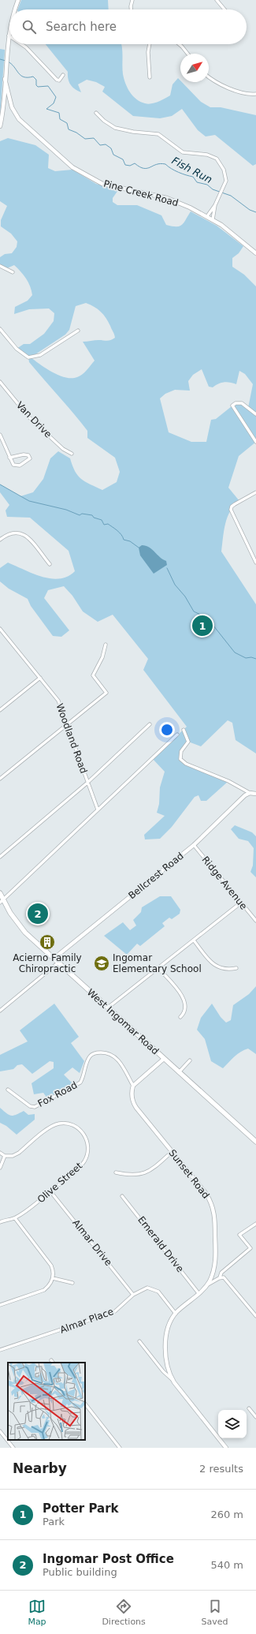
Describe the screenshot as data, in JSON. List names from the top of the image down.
{
  "streets": {
    "main road": ["West Ingomar Road"],
    "street": [
      "Pine Creek Road",
      "Van Drive",
      "Woodland Road",
      "Bellcrest Road",
      "Ridge Avenue",
      "Fox Road",
      "Sunset Road",
      "Olive Street",
      "Almar Drive",
      "Emerald Drive",
      "Almar Place"
    ]
  },
  "crossings": [
    ["Bellcrest Road", "Ridge Avenue"],
    ["Bellcrest Road", "West Ingomar Road"],
    ["Fox Road", "Sunset Road"],
    ["Sunset Road", "Emerald Drive"],
    ["Sunset Road", "Almar Place"],
    ["Olive Street", "Almar Drive"],
    ["Almar Drive", "Almar Place"]
  ],
  "water": ["Fish Run"],
  "places": {
    "building": ["Acierno Family Chiropractic"],
    "school or university": ["Ingomar Elementary School"]
  },
  "north": "top right",
  "page": {
    "search": "Search here",
    "pins": ["1", "2"],
    "heading": ["Nearby", "2 results"],
    "list": [
      {
        "mark": "1",
        "name": "Potter Park",
        "note": "Park",
        "value": "260 m"
      },
      {
        "mark": "2",
        "name": "Ingomar Post Office",
        "note": "Public building",
        "value": "540 m"
      }
    ],
    "nav": ["Map", "Directions", "Saved"]
  }
}
